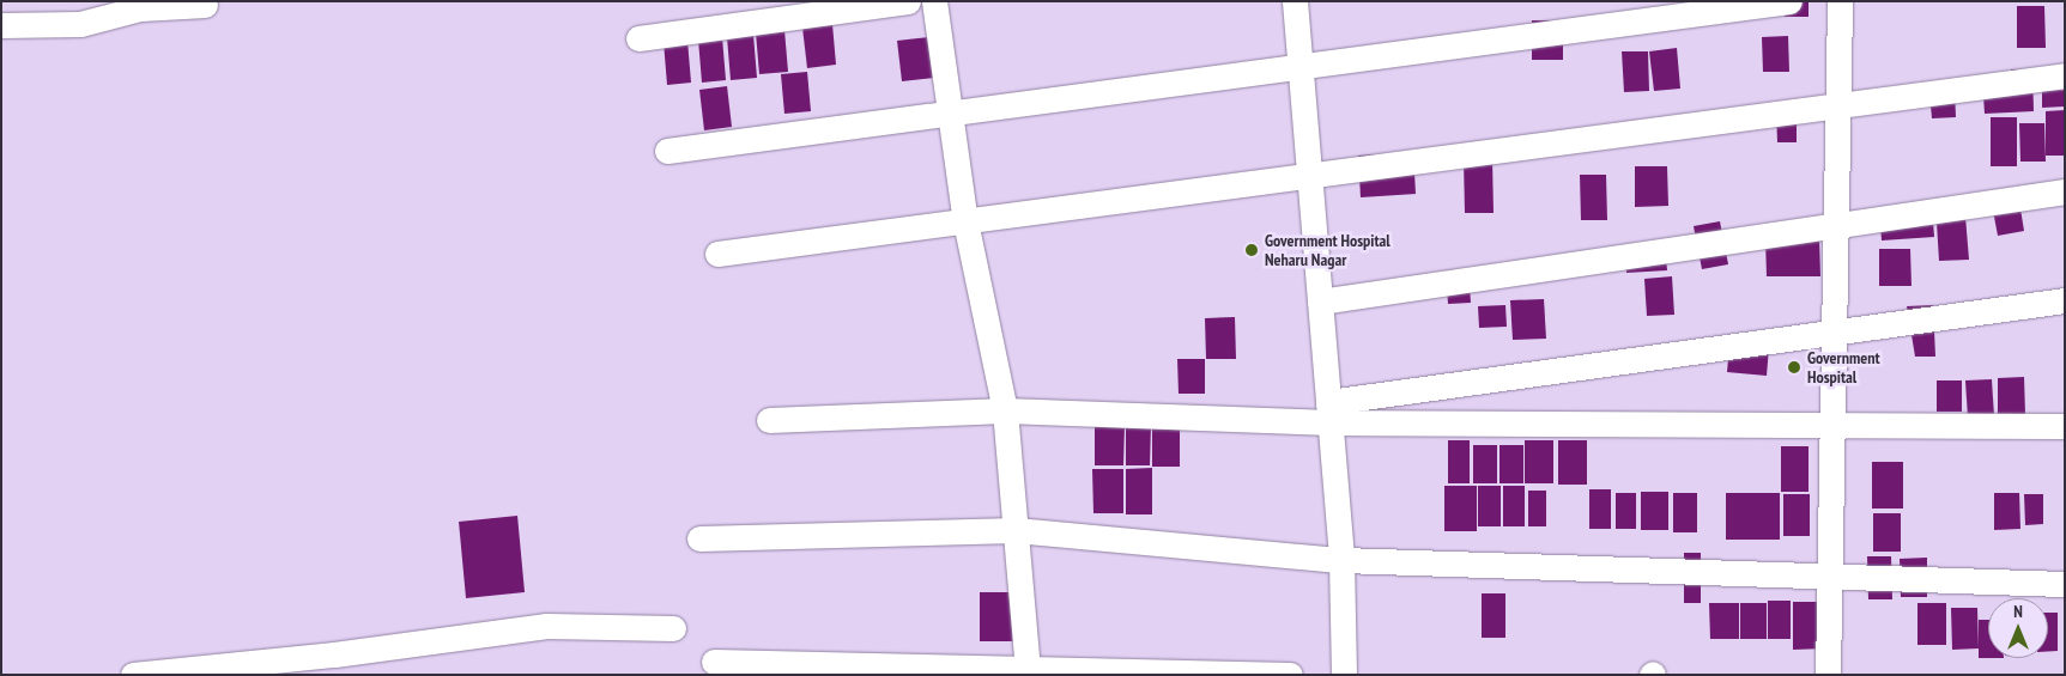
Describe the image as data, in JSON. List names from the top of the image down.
{
  "places": ["Government Hospital Neharu Nagar", "Government Hospital"],
  "north": "top"
}
